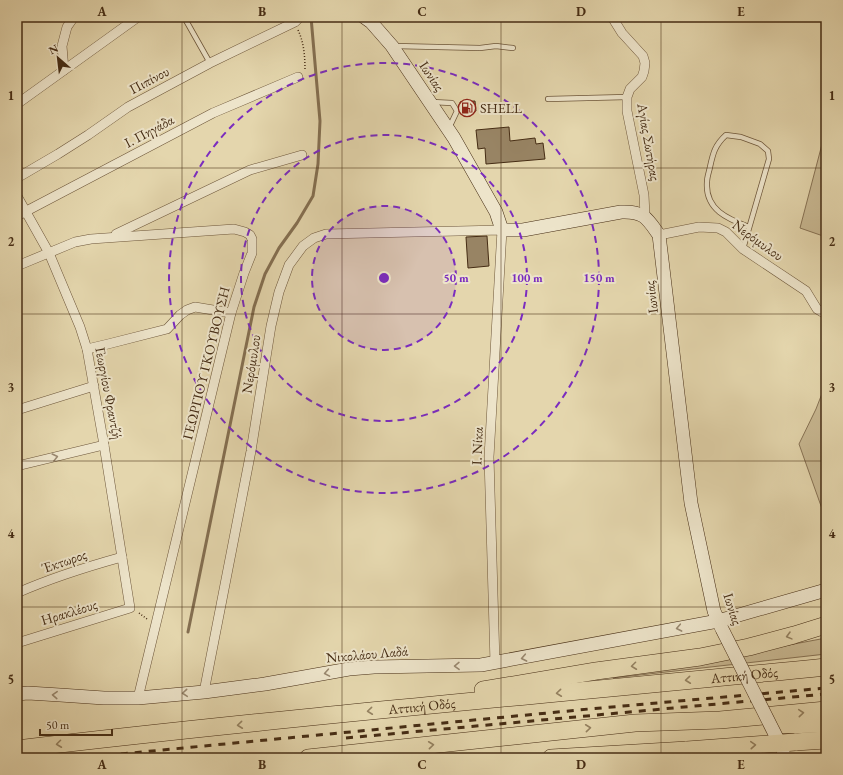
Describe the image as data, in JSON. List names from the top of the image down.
{
  "streets": {
    "highway": ["Αττική Οδός"],
    "main road": ["Ιωνίας", "Νικολάου Λαδά"],
    "street": [
      "Πιπίνου",
      "Ι. Πηγάδα",
      "Αγίας Σωτήρας",
      "Νερόμυλου",
      "ΓΕΩΡΓΙΟΥ ΓΚΟΥΒΟΥΣΗ",
      "Γεωργίου Φραντζή",
      "Ι. Νίκα",
      "Έκτωρος",
      "Ηρακλέους"
    ]
  },
  "crossings": [
    ["Ιωνίας", "Αγίας Σωτήρας"],
    ["Ιωνίας", "Νερόμυλου"],
    ["Ιωνίας", "Ι. Νίκα"],
    ["Ιωνίας", "Νικολάου Λαδά"],
    ["Ι. Πηγάδα", "Γεωργίου Φραντζή"],
    ["Νερόμυλου", "Ι. Νίκα"],
    ["Νερόμυλου", "Νικολάου Λαδά"],
    ["ΓΕΩΡΓΙΟΥ ΓΚΟΥΒΟΥΣΗ", "Γεωργίου Φραντζή"],
    ["ΓΕΩΡΓΙΟΥ ΓΚΟΥΒΟΥΣΗ", "Νικολάου Λαδά"],
    ["Γεωργίου Φραντζή", "Έκτωρος"],
    ["Γεωργίου Φραντζή", "Ηρακλέους"],
    ["Ι. Νίκα", "Νικολάου Λαδά"]
  ],
  "one_way": ["Νικολάου Λαδά"],
  "places": {
    "fuel station": ["SHELL"]
  },
  "scale_bar": "50 m",
  "north": "top left",
  "grid": {
    "columns": [
      "A",
      "B",
      "C",
      "D",
      "E"
    ],
    "rows": [
      "1",
      "2",
      "3",
      "4",
      "5"
    ]
  },
  "rings": ["50 m", "100 m", "150 m"]
}
